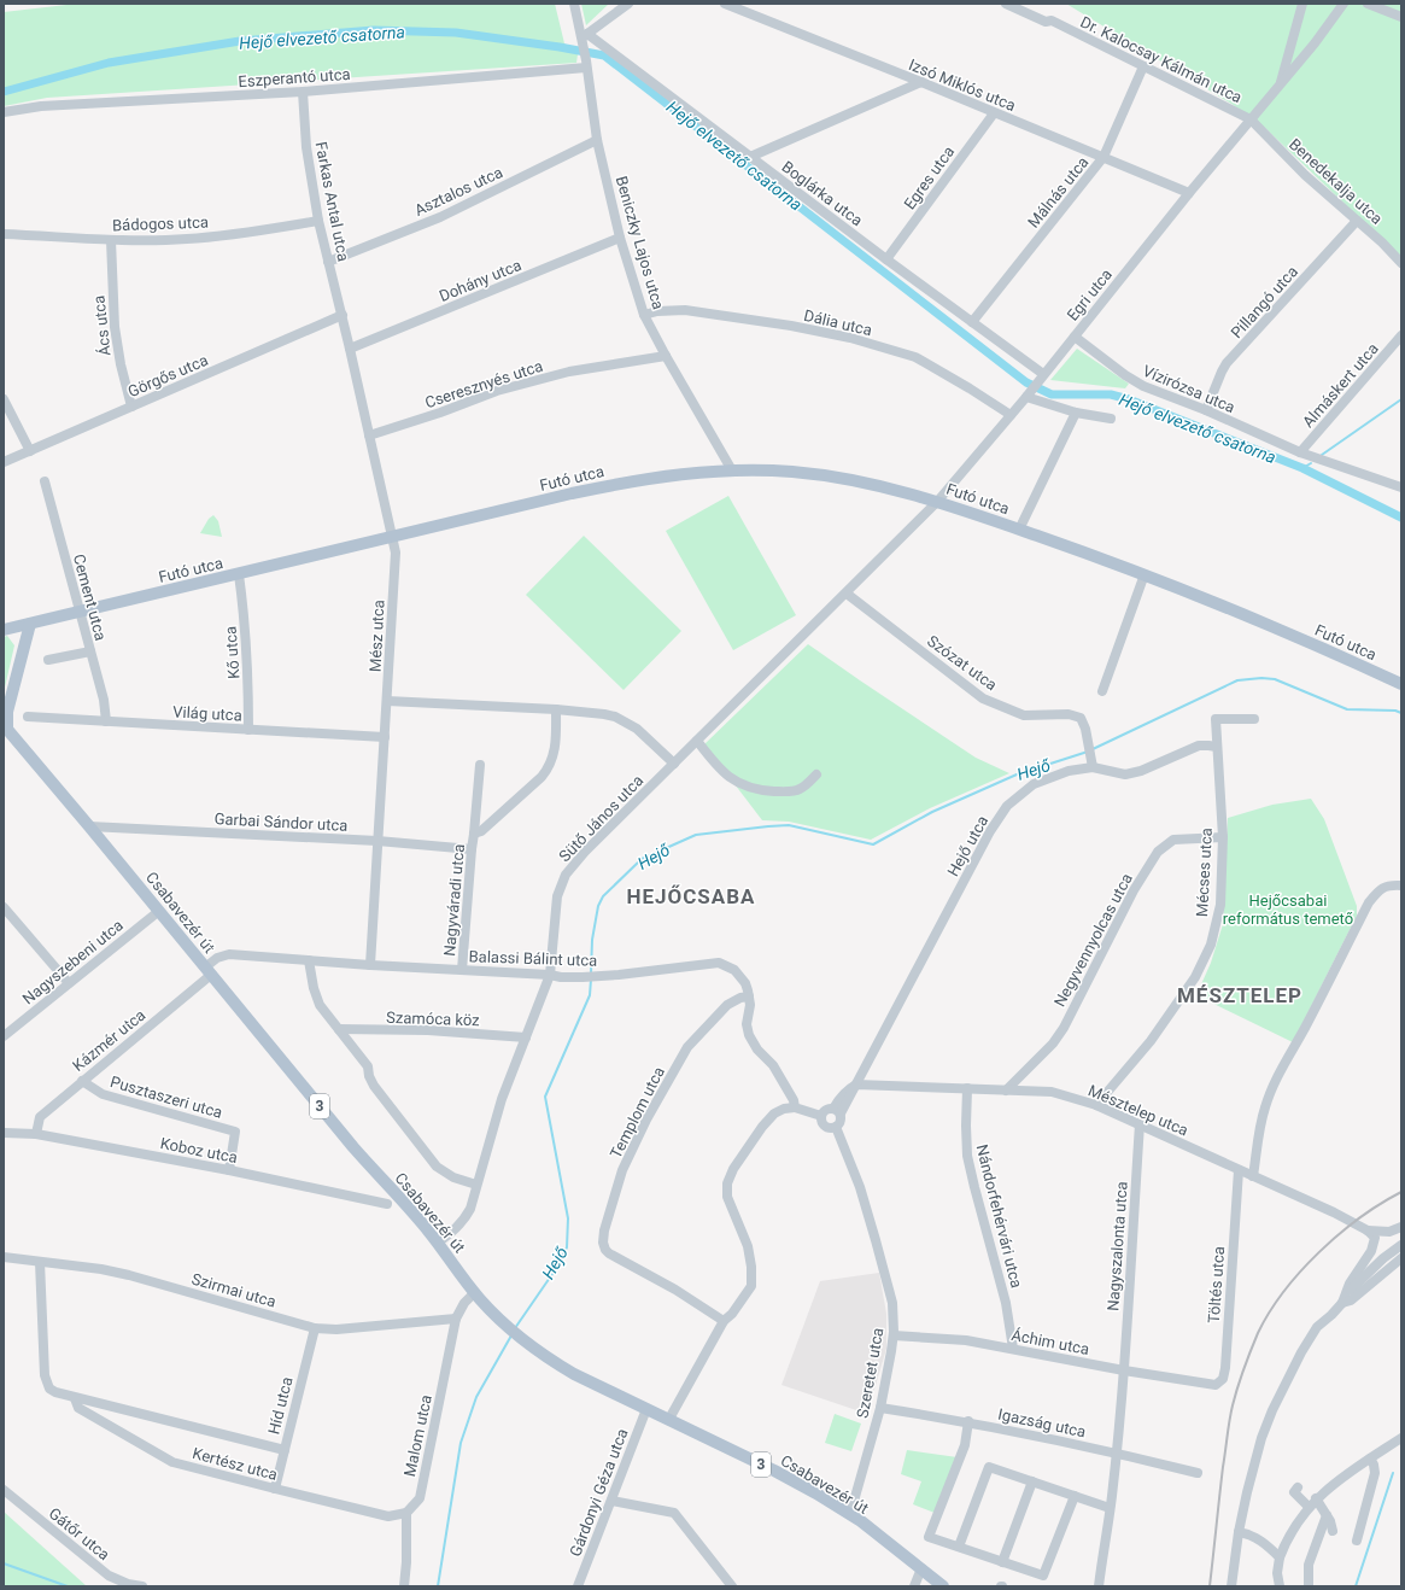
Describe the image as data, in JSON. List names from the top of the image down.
{
  "streets": {
    "main road": ["Futó utca", "Csabavezér út", "3"],
    "street": [
      "Dr. Kalocsay Kálmán utca",
      "Eszperantó utca",
      "Izsó Miklós utca",
      "Egres utca",
      "Benedekalja utca",
      "Asztalos utca",
      "Málnás utca",
      "Boglárka utca",
      "Farkas Antal utca",
      "Bádogos utca",
      "Beniczky Lajos utca",
      "Dohány utca",
      "Egri utca",
      "Pillangó utca",
      "Dália utca",
      "Ács utca",
      "Görgős utca",
      "Cseresznyés utca",
      "Almáskert utca",
      "Vízirózsa utca",
      "Cement utca",
      "Mész utca",
      "Kő utca",
      "Szózat utca",
      "Világ utca",
      "Sütő János utca",
      "Garbai Sándor utca",
      "Hejő utca",
      "Mécses utca",
      "Nagyváradi utca",
      "Negyvennyolcas utca",
      "Balassi Bálint utca",
      "Nagyszebeni utca",
      "Szamóca köz",
      "Kázmér utca",
      "Pusztaszeri utca",
      "Mésztelep utca",
      "Templom utca",
      "Koboz utca",
      "Nándorfehérvári utca",
      "Nagyszalonta utca",
      "Töltés utca",
      "Szirmai utca",
      "Áchim utca",
      "Szeretet utca",
      "Híd utca",
      "Igazság utca",
      "Malom utca",
      "Kertész utca",
      "Gárdonyi Géza utca",
      "Gátőr utca"
    ]
  },
  "crossings": [
    ["Dr. Kalocsay Kálmán utca", "Benedekalja utca"],
    ["Dr. Kalocsay Kálmán utca", "Málnás utca"],
    ["Dr. Kalocsay Kálmán utca", "Egri utca"],
    ["Eszperantó utca", "Farkas Antal utca"],
    ["Eszperantó utca", "Beniczky Lajos utca"],
    ["Izsó Miklós utca", "Egres utca"],
    ["Izsó Miklós utca", "Málnás utca"],
    ["Izsó Miklós utca", "Egri utca"],
    ["Egres utca", "Boglárka utca"],
    ["Benedekalja utca", "Egri utca"],
    ["Benedekalja utca", "Pillangó utca"],
    ["Asztalos utca", "Farkas Antal utca"],
    ["Asztalos utca", "Beniczky Lajos utca"],
    ["Málnás utca", "Boglárka utca"],
    ["Boglárka utca", "Beniczky Lajos utca"],
    ["Boglárka utca", "Egri utca"],
    ["Farkas Antal utca", "Bádogos utca"],
    ["Farkas Antal utca", "Dohány utca"],
    ["Farkas Antal utca", "Görgős utca"],
    ["Farkas Antal utca", "Cseresznyés utca"],
    ["Farkas Antal utca", "Mész utca"],
    ["Bádogos utca", "Ács utca"],
    ["Beniczky Lajos utca", "Dohány utca"],
    ["Beniczky Lajos utca", "Dália utca"],
    ["Beniczky Lajos utca", "Cseresznyés utca"],
    ["Beniczky Lajos utca", "Futó utca"],
    ["Egri utca", "Dália utca"],
    ["Egri utca", "Vízirózsa utca"],
    ["Egri utca", "Futó utca"],
    ["Egri utca", "Szózat utca"],
    ["Egri utca", "Sütő János utca"],
    ["Pillangó utca", "Vízirózsa utca"],
    ["Ács utca", "Görgős utca"],
    ["Cseresznyés utca", "Mész utca"],
    ["Almáskert utca", "Vízirózsa utca"],
    ["Futó utca", "Cement utca"],
    ["Futó utca", "Mész utca"],
    ["Futó utca", "Kő utca"],
    ["Cement utca", "Világ utca"],
    ["Mész utca", "Világ utca"],
    ["Mész utca", "Garbai Sándor utca"],
    ["Mész utca", "Balassi Bálint utca"],
    ["Kő utca", "Világ utca"],
    ["Szózat utca", "Sütő János utca"],
    ["Szózat utca", "Hejő utca"],
    ["Sütő János utca", "Csabavezér út"],
    ["Sütő János utca", "Balassi Bálint utca"],
    ["Sütő János utca", "Szamóca köz"],
    ["Garbai Sándor utca", "Nagyváradi utca"],
    ["Garbai Sándor utca", "Csabavezér út"],
    ["Hejő utca", "Mécses utca"],
    ["Hejő utca", "Mésztelep utca"],
    ["Hejő utca", "Szeretet utca"],
    ["Mécses utca", "Negyvennyolcas utca"],
    ["Mécses utca", "Mésztelep utca"],
    ["Nagyváradi utca", "Balassi Bálint utca"],
    ["Csabavezér út", "Balassi Bálint utca"],
    ["Csabavezér út", "Nagyszebeni utca"],
    ["Csabavezér út", "Kázmér utca"],
    ["Csabavezér út", "Szeretet utca"],
    ["Csabavezér út", "Malom utca"],
    ["Csabavezér út", "Gárdonyi Géza utca"],
    ["Negyvennyolcas utca", "Mésztelep utca"],
    ["Balassi Bálint utca", "Kázmér utca"],
    ["Balassi Bálint utca", "Templom utca"],
    ["Kázmér utca", "Pusztaszeri utca"],
    ["Kázmér utca", "Koboz utca"],
    ["Pusztaszeri utca", "Koboz utca"],
    ["Mésztelep utca", "Nándorfehérvári utca"],
    ["Mésztelep utca", "Nagyszalonta utca"],
    ["Mésztelep utca", "Töltés utca"],
    ["Nándorfehérvári utca", "Áchim utca"],
    ["Nagyszalonta utca", "Áchim utca"],
    ["Nagyszalonta utca", "Igazság utca"],
    ["Töltés utca", "Áchim utca"],
    ["Szirmai utca", "Híd utca"],
    ["Szirmai utca", "Malom utca"],
    ["Szirmai utca", "Kertész utca"],
    ["Áchim utca", "Szeretet utca"],
    ["Szeretet utca", "Igazság utca"],
    ["Híd utca", "Kertész utca"],
    ["Malom utca", "Kertész utca"]
  ],
  "districts": ["HEJŐCSABA", "MÉSZTELEP"],
  "water": ["Hejő elvezető csatorna", "Hejő"],
  "parks": ["Hejőcsabai református temető"]
}
